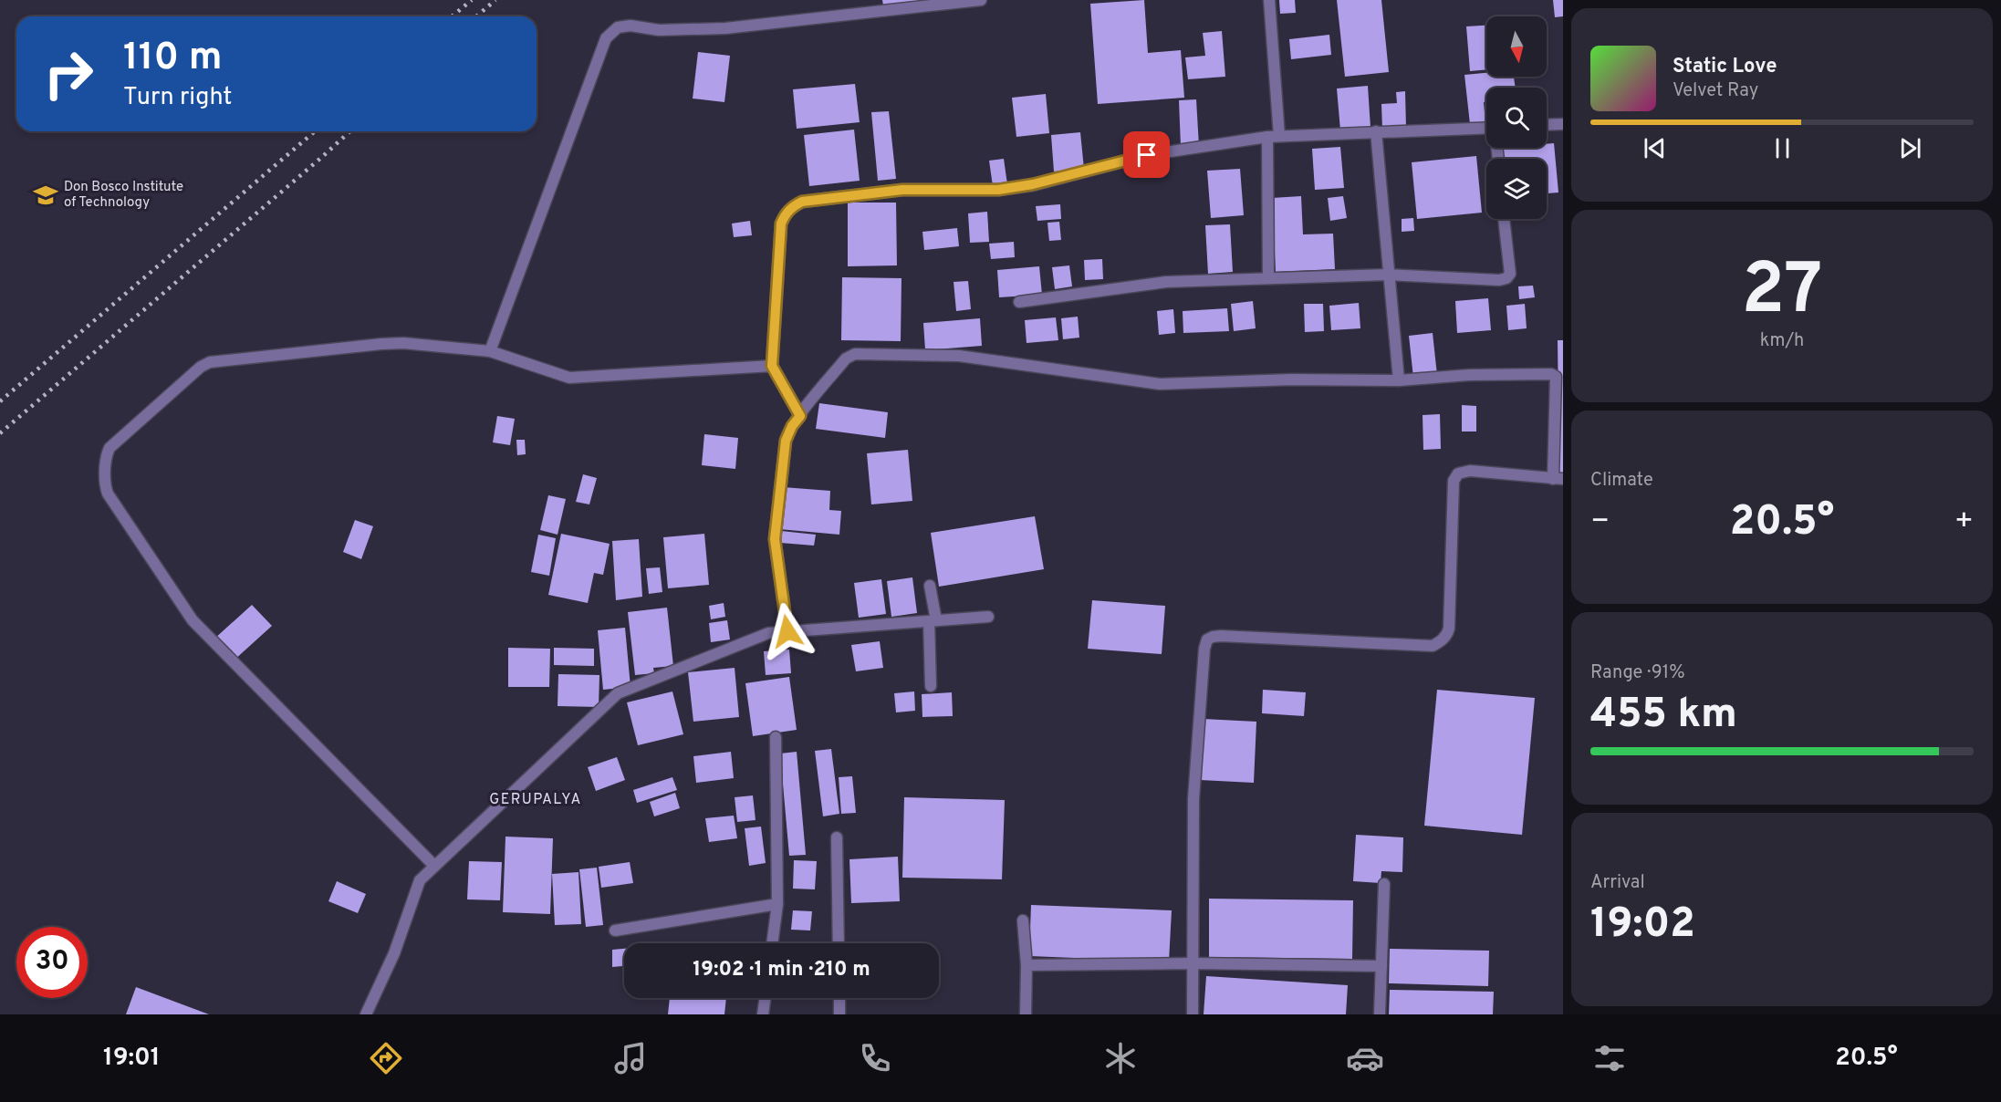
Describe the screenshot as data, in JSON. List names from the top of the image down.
{
  "districts": ["GERUPALYA"],
  "places": {
    "school or university": ["Don Bosco Institute of Technology"]
  },
  "north": "bottom",
  "page": {
    "turn": ["110 m", "Turn right"],
    "song": ["Static Love", "Velvet Ray"],
    "tile": [
      ["27", "km/h"],
      "Climate",
      ["Range · 91%", "455 km"],
      ["Arrival", "19:02"]
    ],
    "heat": ["−", "20.5°", "+"],
    "limit": "30",
    "trip": "19:02 · 1 min · 210 m",
    "tabs": ["19:01", "20.5°"]
  }
}
